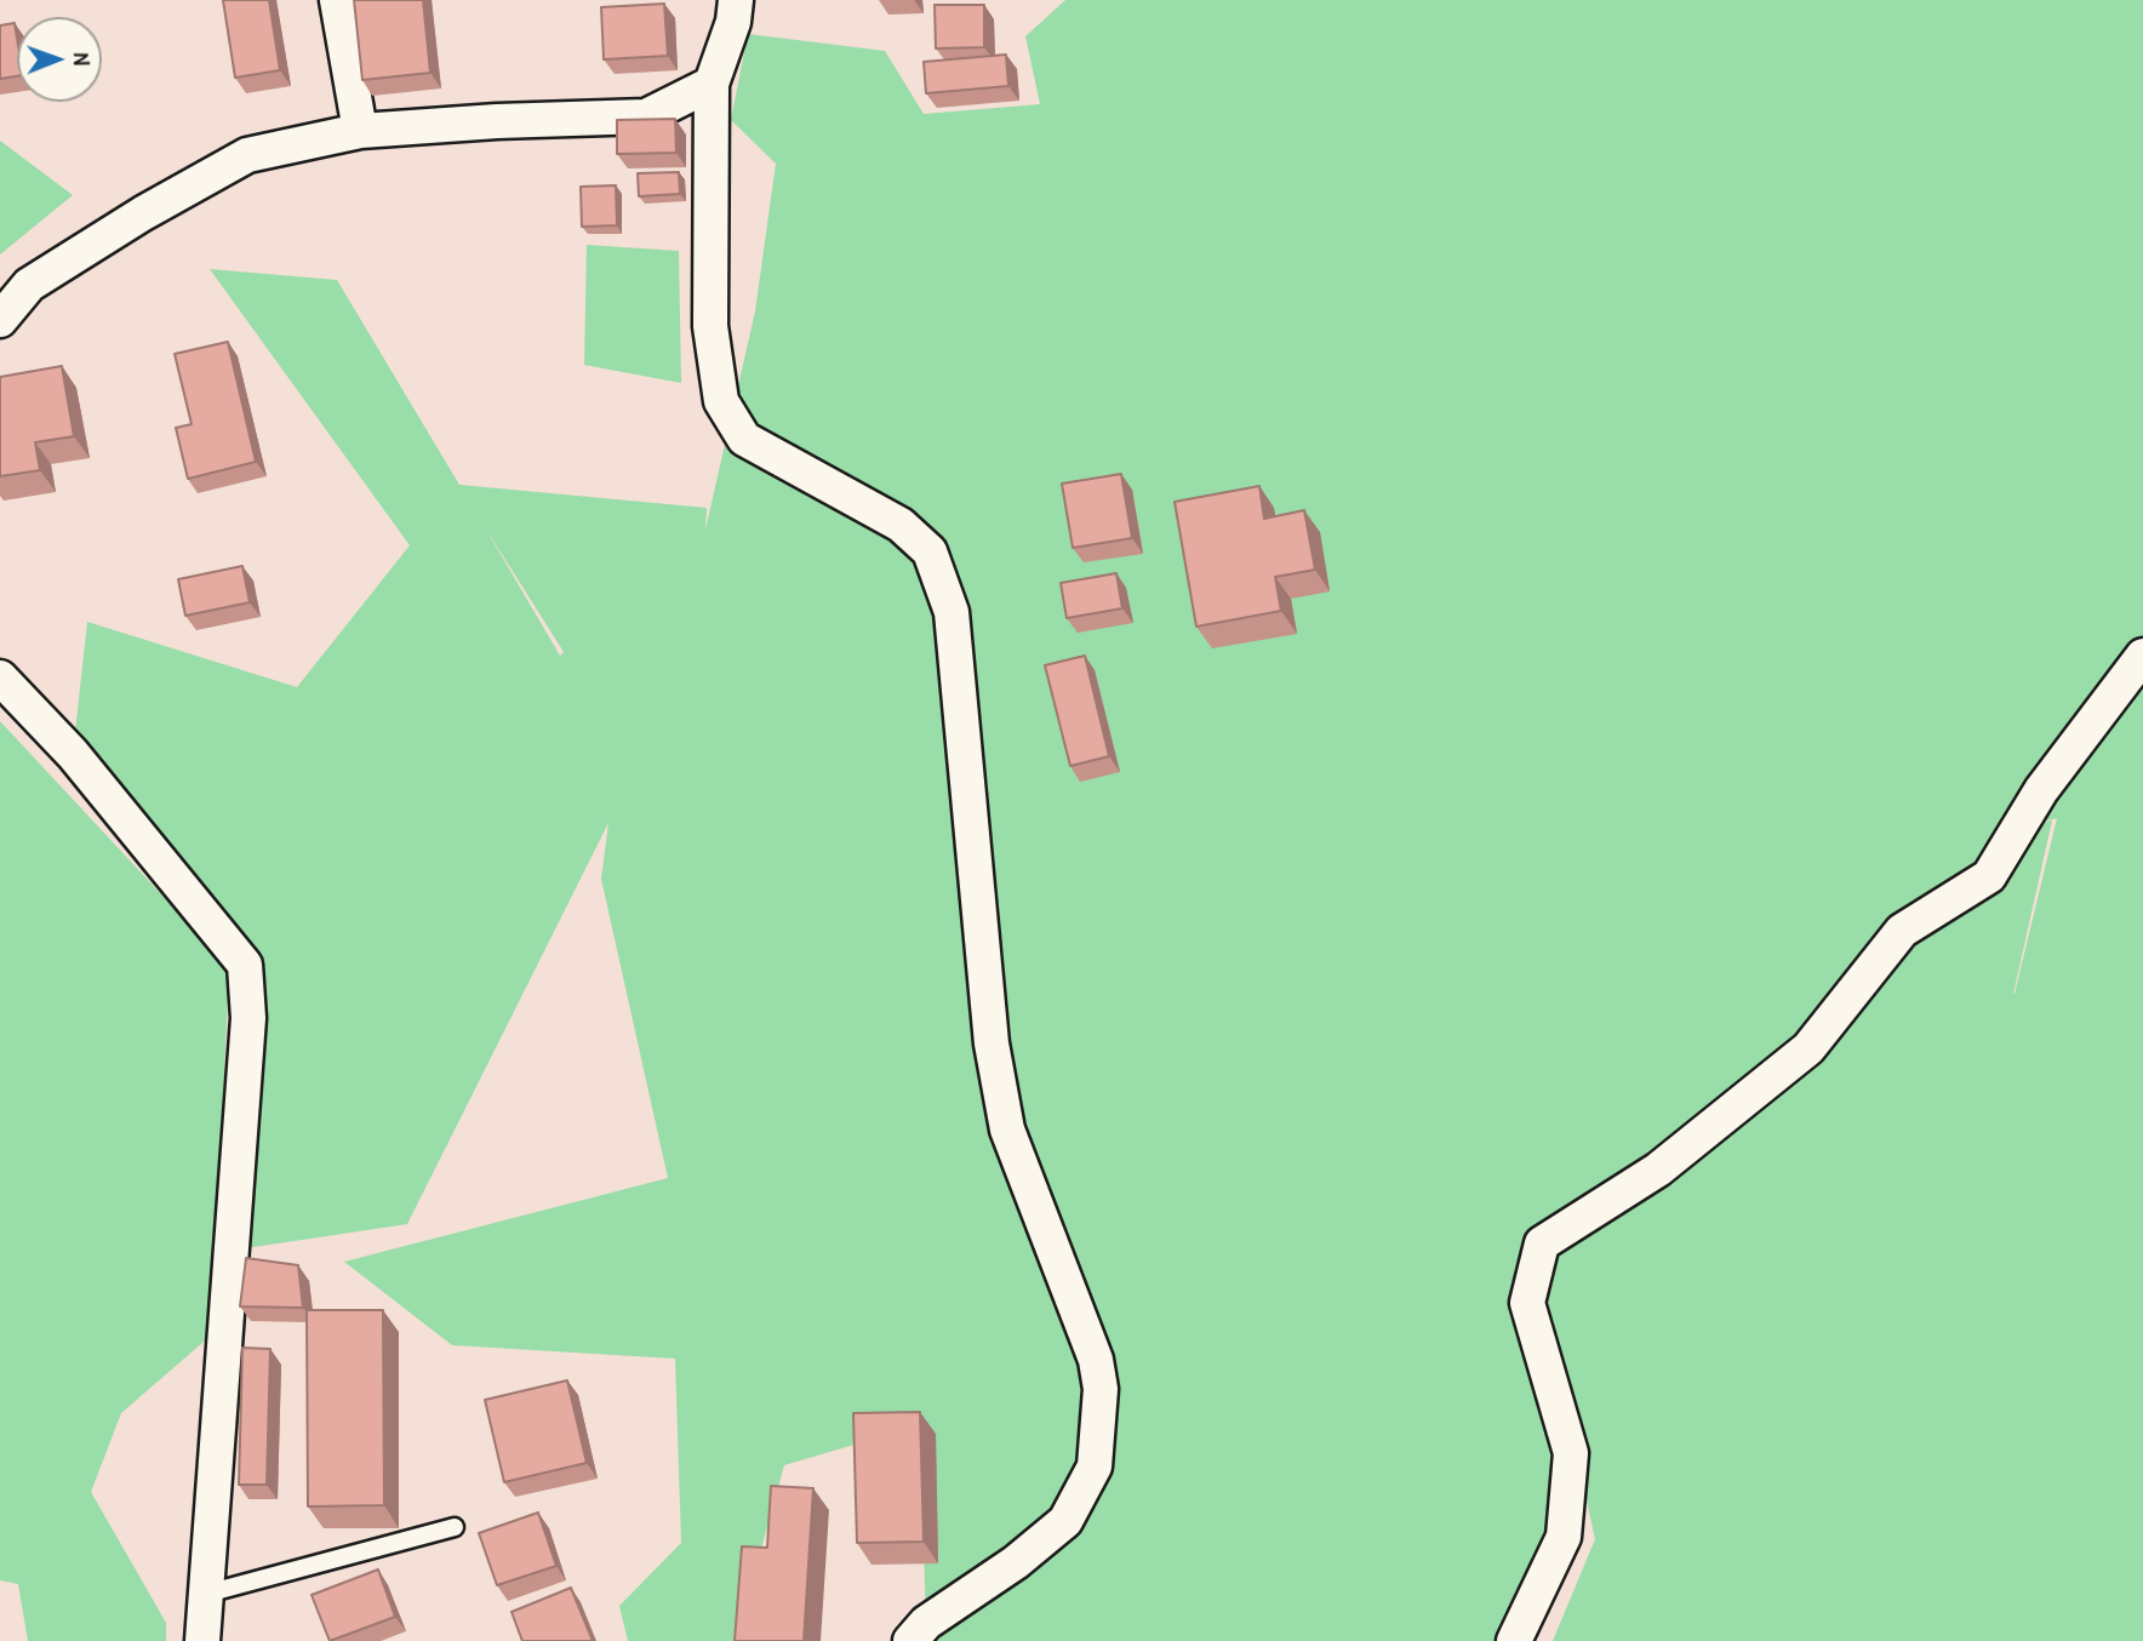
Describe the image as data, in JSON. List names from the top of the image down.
{
  "north": "right"
}
